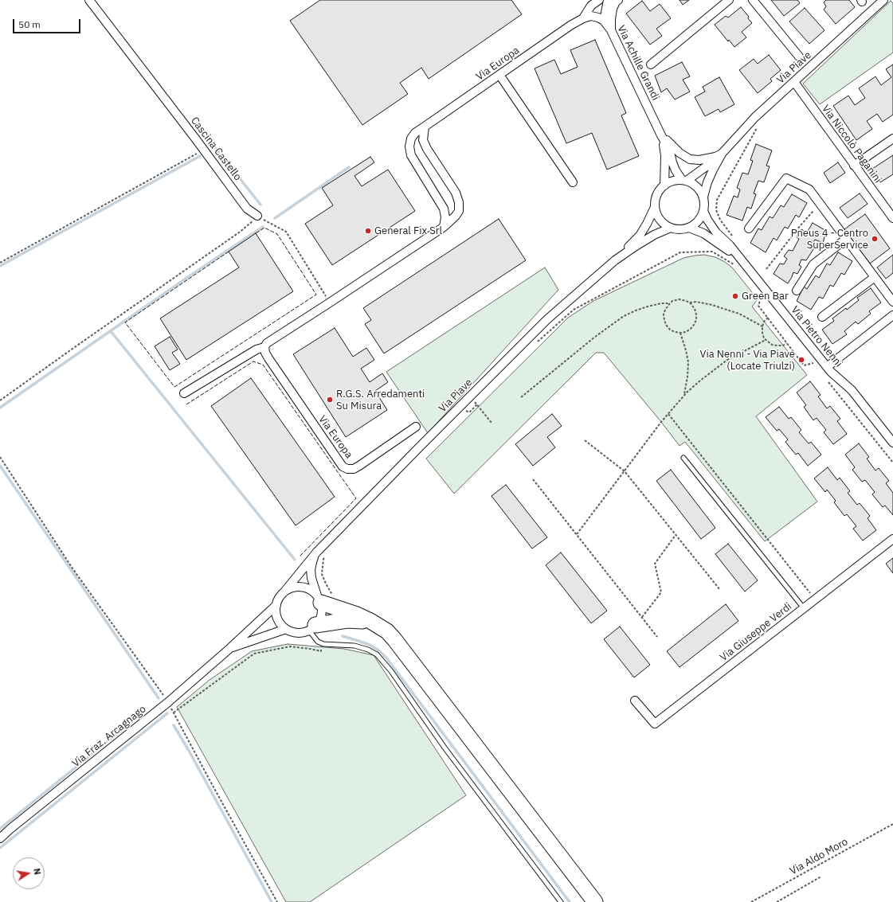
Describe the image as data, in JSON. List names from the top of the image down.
{
  "streets": {
    "street": [
      "Via Achille Grandi",
      "Via Europa",
      "Via Piave",
      "Via Niccolò Paganini",
      "Cascina Castello",
      "Via Pietro Nenni",
      "Via Giuseppe Verdi",
      "Via Fraz. Arcagnago"
    ],
    "path": ["Via Aldo Moro"]
  },
  "crossings": [
    ["Via Achille Grandi", "Via Europa"],
    ["Via Achille Grandi", "Via Piave"],
    ["Via Achille Grandi", "Via Pietro Nenni"],
    ["Via Piave", "Via Niccolò Paganini"],
    ["Via Piave", "Via Pietro Nenni"],
    ["Via Piave", "Via Fraz. Arcagnago"]
  ],
  "places": [
    "General Fix Srl",
    "Pneus 4 - Centro SuperService",
    "Green Bar",
    "Via Nenni - Via Piave (Locate Triulzi)",
    "R.G.S. Arredamenti Su Misura"
  ],
  "scale_bar": "50 m",
  "north": "right"
}
